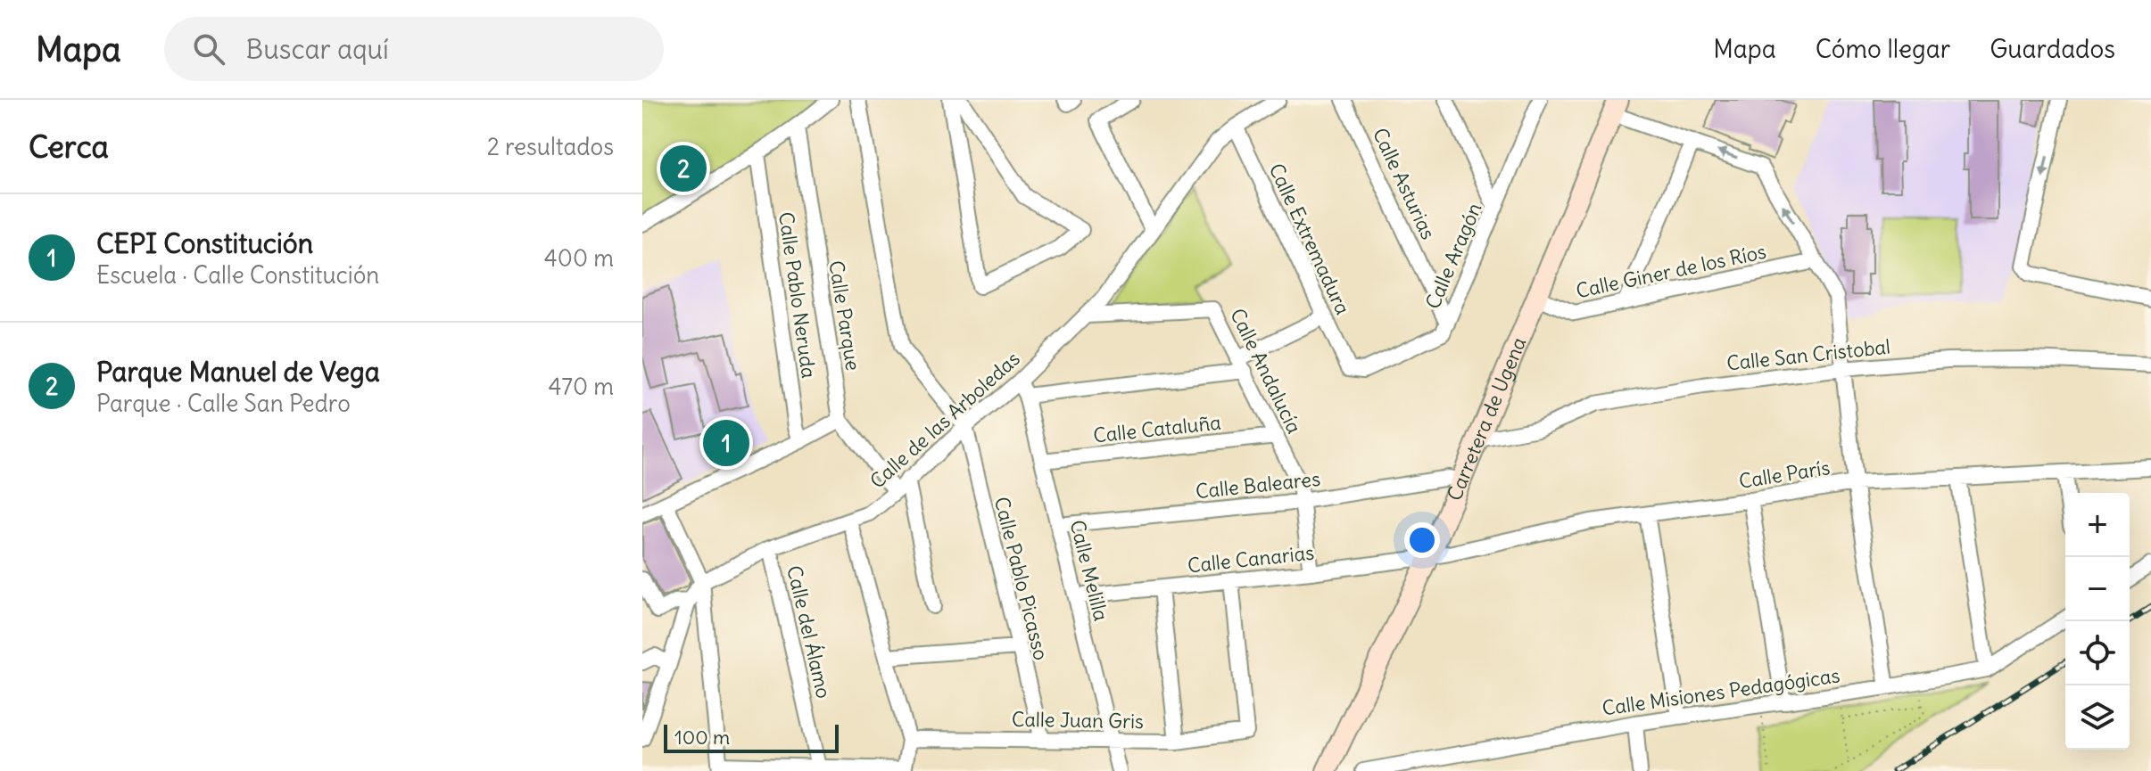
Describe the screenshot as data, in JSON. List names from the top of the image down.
{
  "streets": {
    "main road": ["Carretera de Ugena"],
    "street": [
      "Calle Asturias",
      "Calle Extremadura",
      "Calle Aragón",
      "Calle Giner de los Ríos",
      "Calle Pablo Neruda",
      "Calle Parque",
      "Calle San Cristobal",
      "Calle Andalucía",
      "Calle de las Arboledas",
      "Calle Cataluña",
      "Calle París",
      "Calle Baleares",
      "Calle Canarias",
      "Calle Melilla",
      "Calle Pablo Picasso",
      "Calle del Álamo",
      "Calle Misiones Pedagógicas",
      "Calle Juan Gris"
    ]
  },
  "crossings": [
    ["Calle Asturias", "Calle Aragón"],
    ["Calle Extremadura", "Calle Aragón"],
    ["Calle Extremadura", "Calle de las Arboledas"],
    ["Calle Giner de los Ríos", "Carretera de Ugena"],
    ["Calle Parque", "Calle de las Arboledas"],
    ["Calle San Cristobal", "Carretera de Ugena"],
    ["Calle Andalucía", "Calle de las Arboledas"],
    ["Calle Andalucía", "Calle Cataluña"],
    ["Calle Andalucía", "Calle Baleares"],
    ["Calle Andalucía", "Calle Canarias"],
    ["Carretera de Ugena", "Calle París"],
    ["Carretera de Ugena", "Calle Baleares"],
    ["Carretera de Ugena", "Calle Canarias"],
    ["Calle de las Arboledas", "Calle Melilla"],
    ["Calle de las Arboledas", "Calle Pablo Picasso"],
    ["Calle de las Arboledas", "Calle del Álamo"],
    ["Calle Cataluña", "Calle Melilla"],
    ["Calle París", "Calle Canarias"],
    ["Calle Baleares", "Calle Melilla"],
    ["Calle Canarias", "Calle Melilla"],
    ["Calle Canarias", "Calle Juan Gris"],
    ["Calle Melilla", "Calle Juan Gris"],
    ["Calle Pablo Picasso", "Calle Juan Gris"]
  ],
  "scale_bar": "100 m",
  "page": {
    "header": "Mapa",
    "search": "Buscar aquí",
    "nav": ["Mapa", "Cómo llegar", "Guardados"],
    "heading": ["Cerca", "2 resultados"],
    "pins": ["2", "1"],
    "list": [
      {
        "mark": "1",
        "name": "CEPI Constitución",
        "note": "Escuela · Calle Constitución",
        "value": "400 m"
      },
      {
        "mark": "2",
        "name": "Parque Manuel de Vega",
        "note": "Parque · Calle San Pedro",
        "value": "470 m"
      }
    ],
    "map_buttons": ["+", "−"],
    "scale": "100 m"
  }
}
